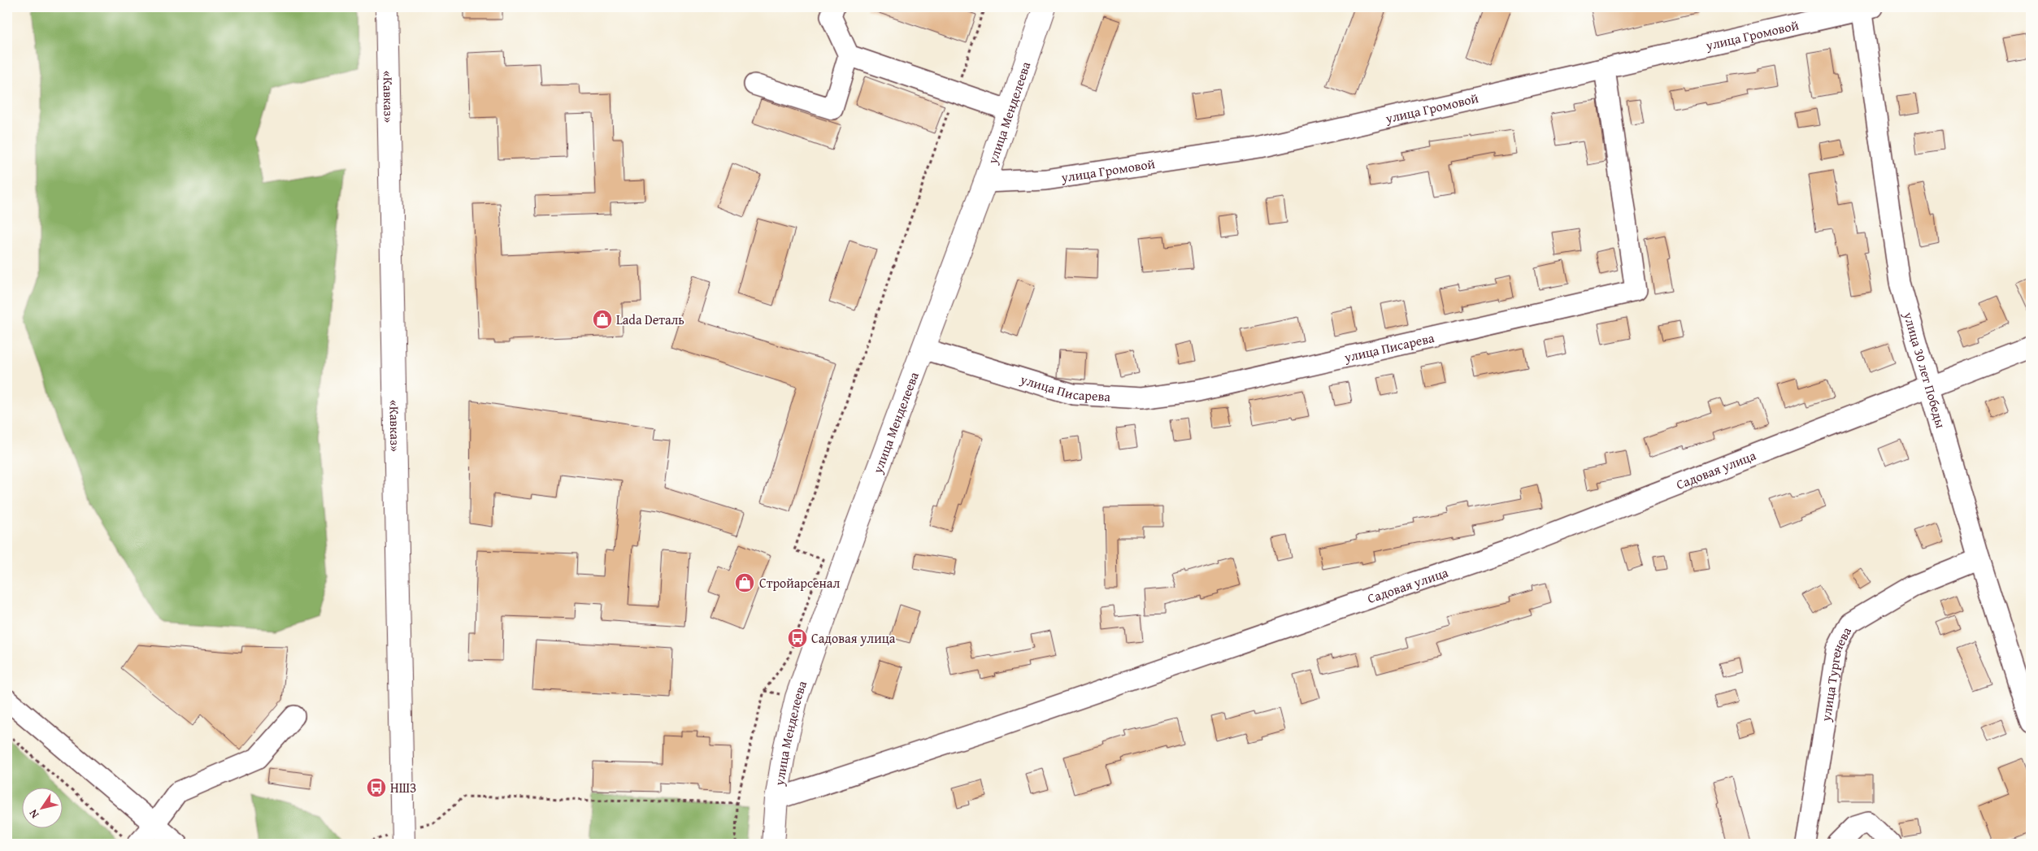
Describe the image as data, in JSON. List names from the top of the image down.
{
  "streets": {
    "main road": ["«Кавказ»", "улица Менделеева"],
    "street": [
      "улица Громовой",
      "улица Писарева",
      "улица 30 лет Победы",
      "Садовая улица",
      "улица Тургенева"
    ]
  },
  "crossings": [
    ["улица Громовой", "улица Менделеева"],
    ["улица Громовой", "улица Писарева"],
    ["улица Громовой", "улица 30 лет Победы"],
    ["улица Менделеева", "улица Писарева"],
    ["улица Менделеева", "Садовая улица"],
    ["улица 30 лет Победы", "Садовая улица"],
    ["улица 30 лет Победы", "улица Тургенева"]
  ],
  "places": {
    "shop": ["Lada Dеталь", "Стройарсенал"],
    "bus stop": ["Садовая улица", "НШЗ"]
  },
  "north": "bottom left"
}
